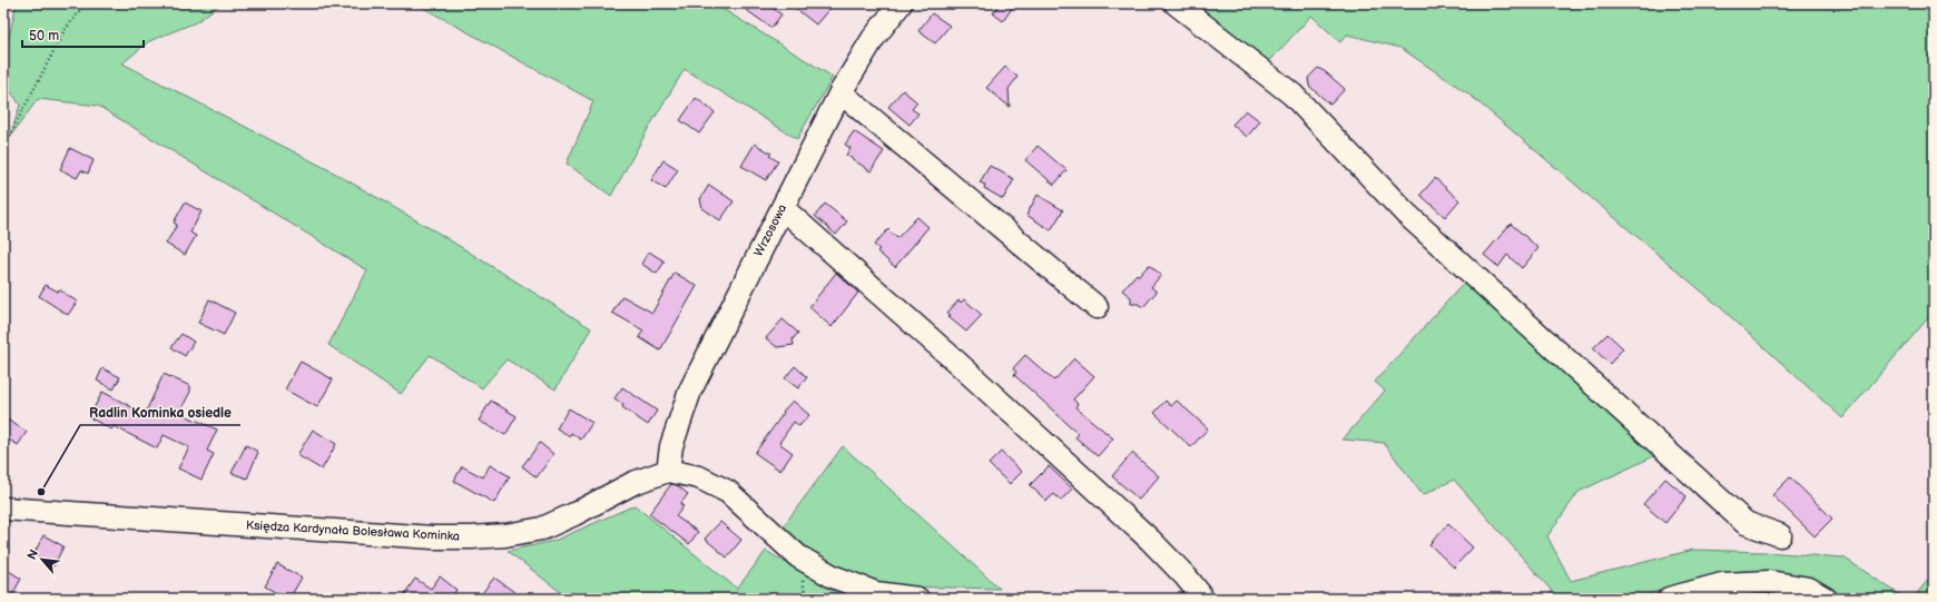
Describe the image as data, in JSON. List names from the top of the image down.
{
  "streets": {
    "street": ["Wrzosowa", "Księdza Kardynała Bolesława Kominka"]
  },
  "crossings": [
    ["Wrzosowa", "Księdza Kardynała Bolesława Kominka"]
  ],
  "places": ["Radlin Kominka osiedle"],
  "scale_bar": "50 m",
  "north": "top left"
}
